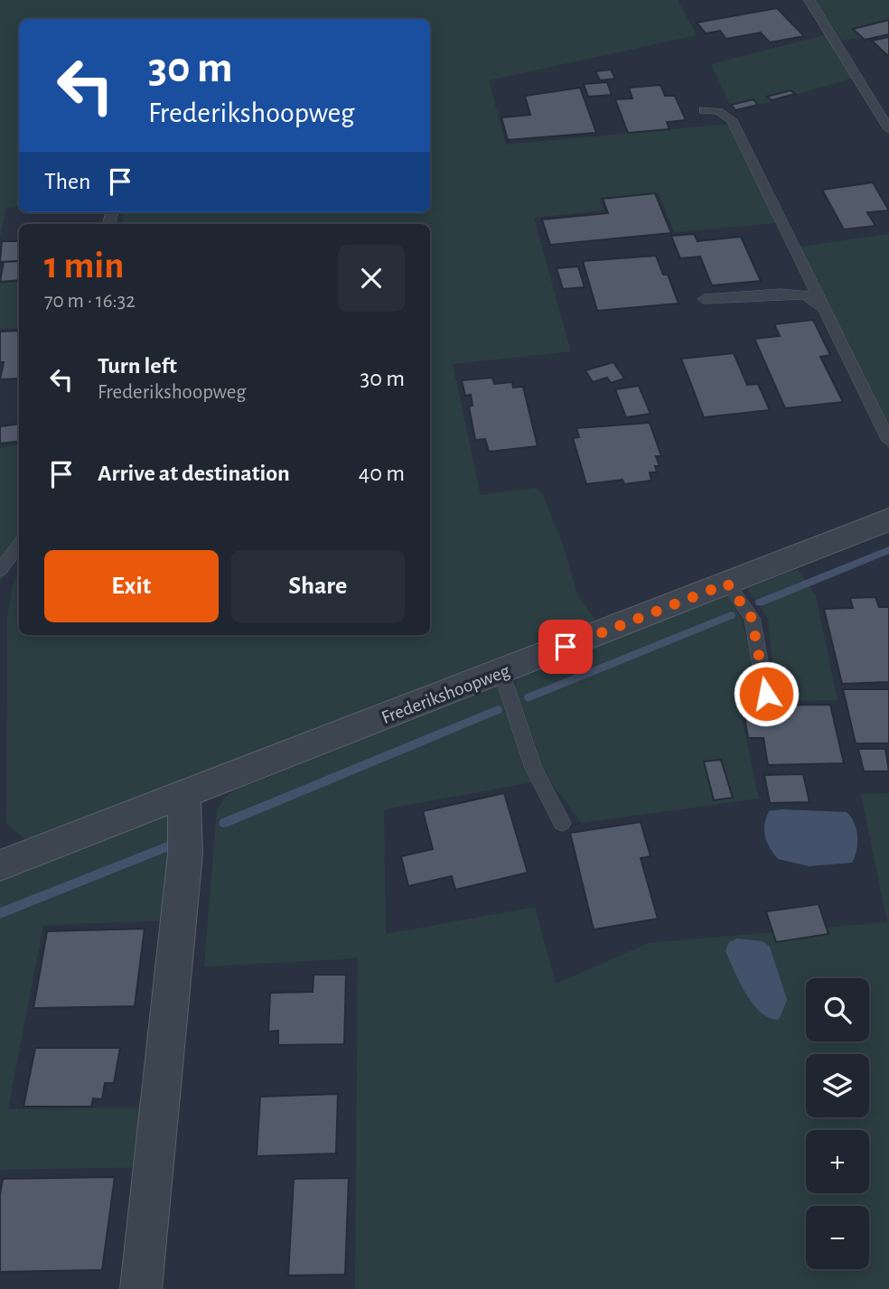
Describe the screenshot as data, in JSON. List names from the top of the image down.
{
  "streets": {
    "street": ["Frederikshoopweg"]
  },
  "page": {
    "turn": ["30 m", "Frederikshoopweg"],
    "then": "Then",
    "heading": ["1 min", "70 m · 16:32"],
    "list": [
      {
        "name": "Turn left",
        "note": "Frederikshoopweg",
        "value": "30 m"
      },
      {
        "name": "Arrive at destination",
        "value": "40 m"
      }
    ],
    "buttons": ["Exit", "Share"],
    "map_buttons": ["+", "−"]
  }
}
